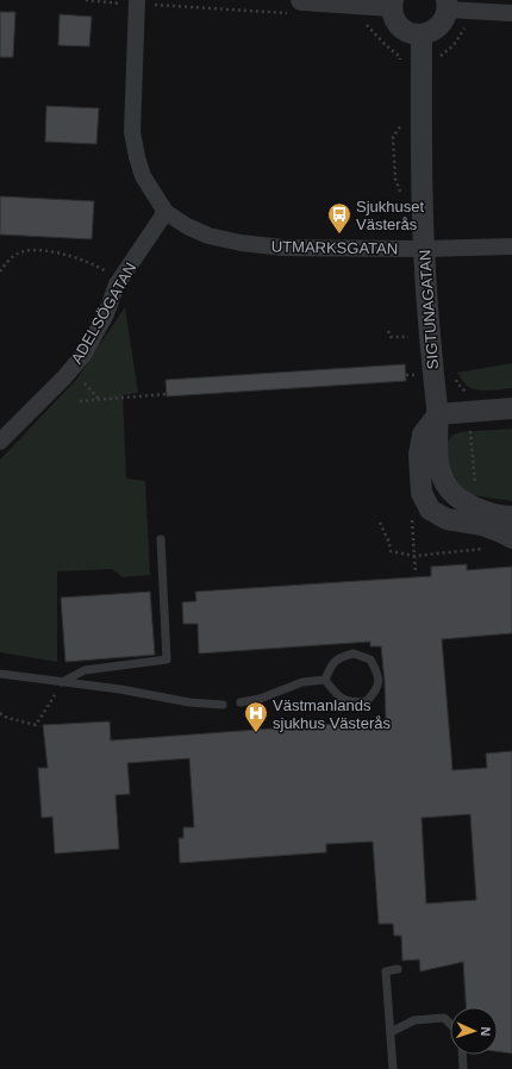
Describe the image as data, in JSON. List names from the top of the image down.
{
  "streets": {
    "street": ["UTMARKSGATAN", "SIGTUNAGATAN", "ADELSÖGATAN"]
  },
  "crossings": [
    ["UTMARKSGATAN", "SIGTUNAGATAN"],
    ["UTMARKSGATAN", "ADELSÖGATAN"]
  ],
  "places": {
    "bus stop": ["Sjukhuset Västerås"],
    "hospital": ["Västmanlands sjukhus Västerås"]
  },
  "north": "right"
}
